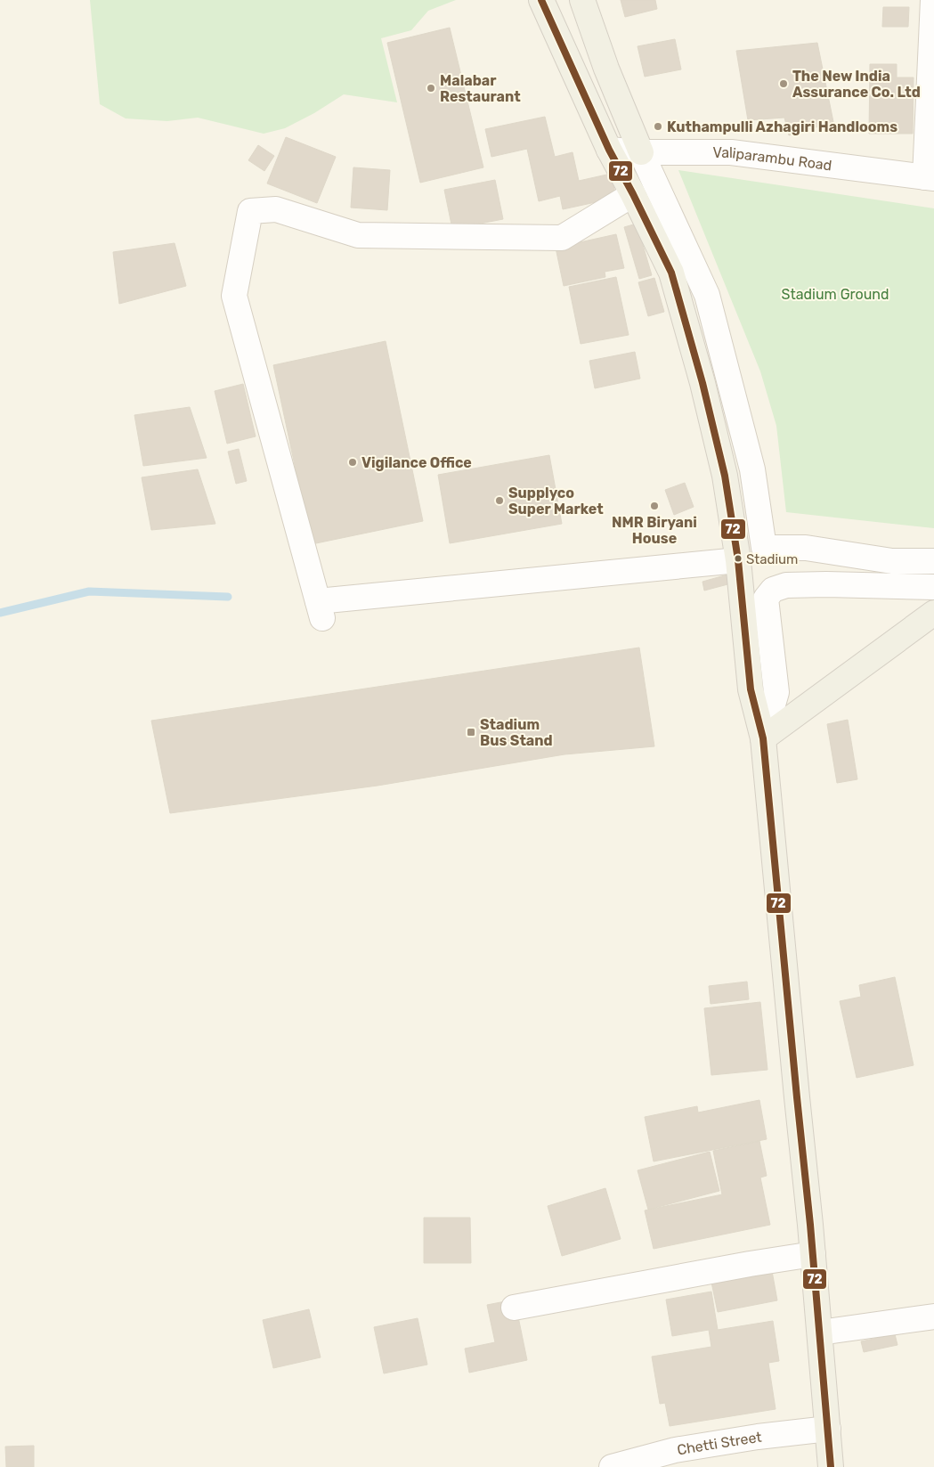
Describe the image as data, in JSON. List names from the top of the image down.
{
  "streets": {
    "street": ["Valiparambu Road", "Chetti Street"]
  },
  "parks": ["Stadium Ground"],
  "places": {
    "other": [
      "The New India Assurance Co. Ltd",
      "Malabar Restaurant",
      "Kuthampulli Azhagiri Handlooms",
      "Vigilance Office",
      "Supplyco Super Market",
      "NMR Biryani House",
      "Stadium"
    ],
    "transit": ["Stadium Bus Stand"]
  },
  "lines": ["transit line 72"]
}
